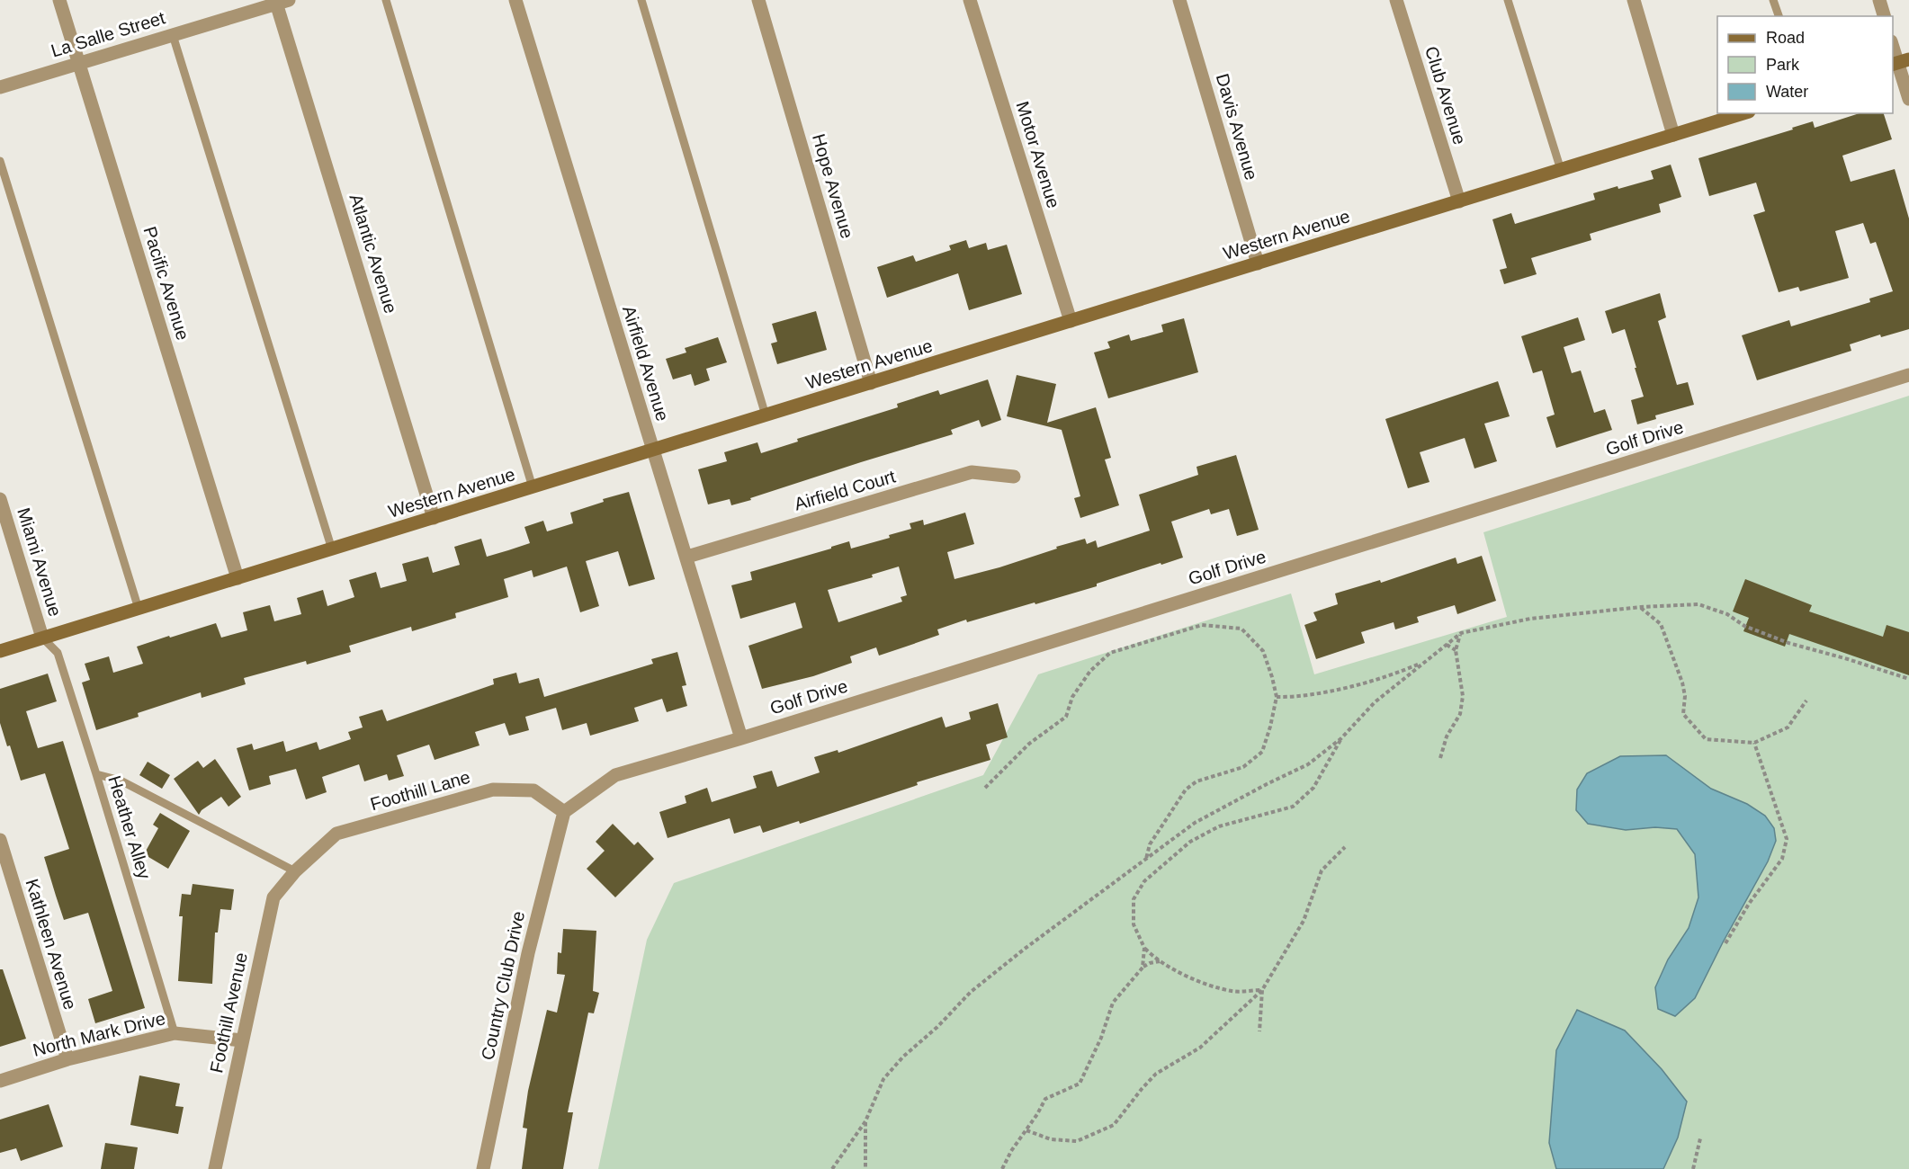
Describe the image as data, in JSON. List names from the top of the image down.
{
  "streets": {
    "street": [
      "La Salle Street",
      "Club Avenue",
      "Davis Avenue",
      "Motor Avenue",
      "Hope Avenue",
      "Western Avenue",
      "Atlantic Avenue",
      "Pacific Avenue",
      "Airfield Avenue",
      "Golf Drive",
      "Airfield Court",
      "Miami Avenue",
      "Foothill Lane",
      "Kathleen Avenue",
      "Country Club Drive",
      "Foothill Avenue",
      "North Mark Drive"
    ],
    "lane": ["Heather Alley"]
  },
  "crossings": [
    ["La Salle Street", "Atlantic Avenue"],
    ["La Salle Street", "Pacific Avenue"],
    ["Club Avenue", "Western Avenue"],
    ["Davis Avenue", "Western Avenue"],
    ["Motor Avenue", "Western Avenue"],
    ["Hope Avenue", "Western Avenue"],
    ["Western Avenue", "Atlantic Avenue"],
    ["Western Avenue", "Pacific Avenue"],
    ["Western Avenue", "Airfield Avenue"],
    ["Western Avenue", "Miami Avenue"],
    ["Western Avenue", "Heather Alley"],
    ["Airfield Avenue", "Golf Drive"],
    ["Airfield Avenue", "Airfield Court"],
    ["Golf Drive", "Foothill Lane"],
    ["Golf Drive", "Country Club Drive"],
    ["Miami Avenue", "Heather Alley"],
    ["Foothill Lane", "Country Club Drive"],
    ["Foothill Lane", "Foothill Avenue"],
    ["Heather Alley", "North Mark Drive"],
    ["Kathleen Avenue", "North Mark Drive"],
    ["Foothill Avenue", "North Mark Drive"]
  ],
  "legend": ["Road", "Park", "Water"]
}
